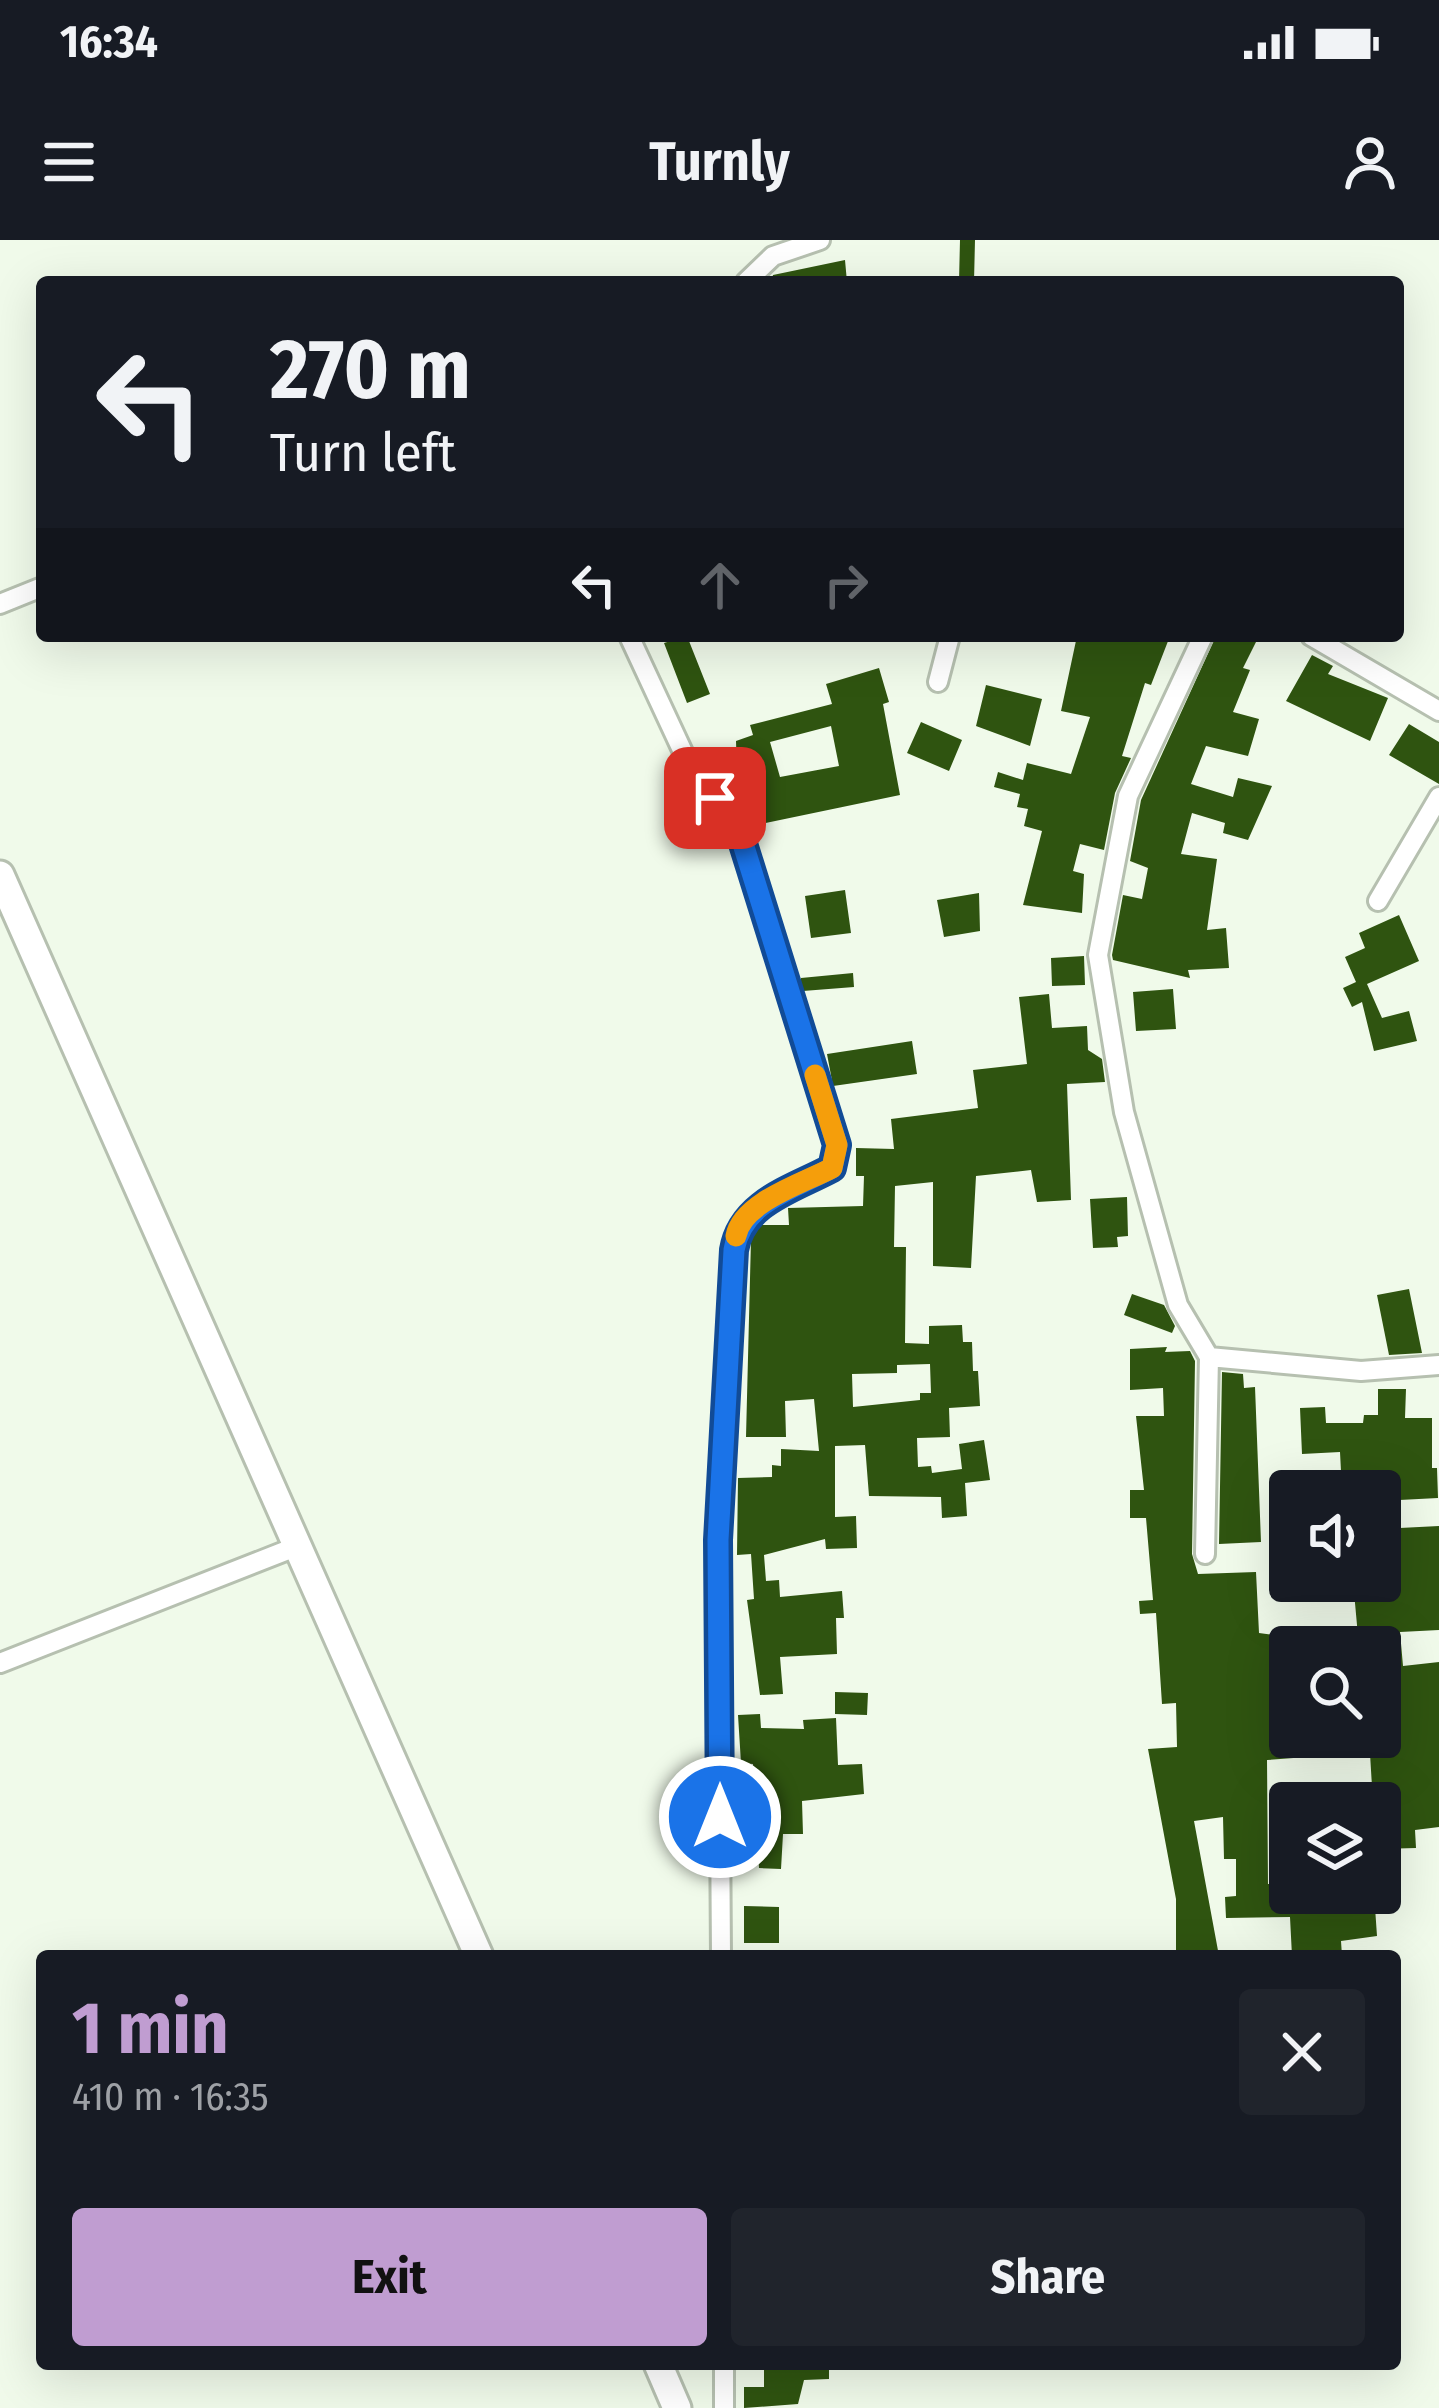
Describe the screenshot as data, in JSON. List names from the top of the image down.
{
  "page": {
    "status": "16:34",
    "header": "Turnly",
    "turn": ["270 m", "Turn left"],
    "heading": ["1 min", "410 m · 16:35"],
    "buttons": ["Exit", "Share"]
  }
}
